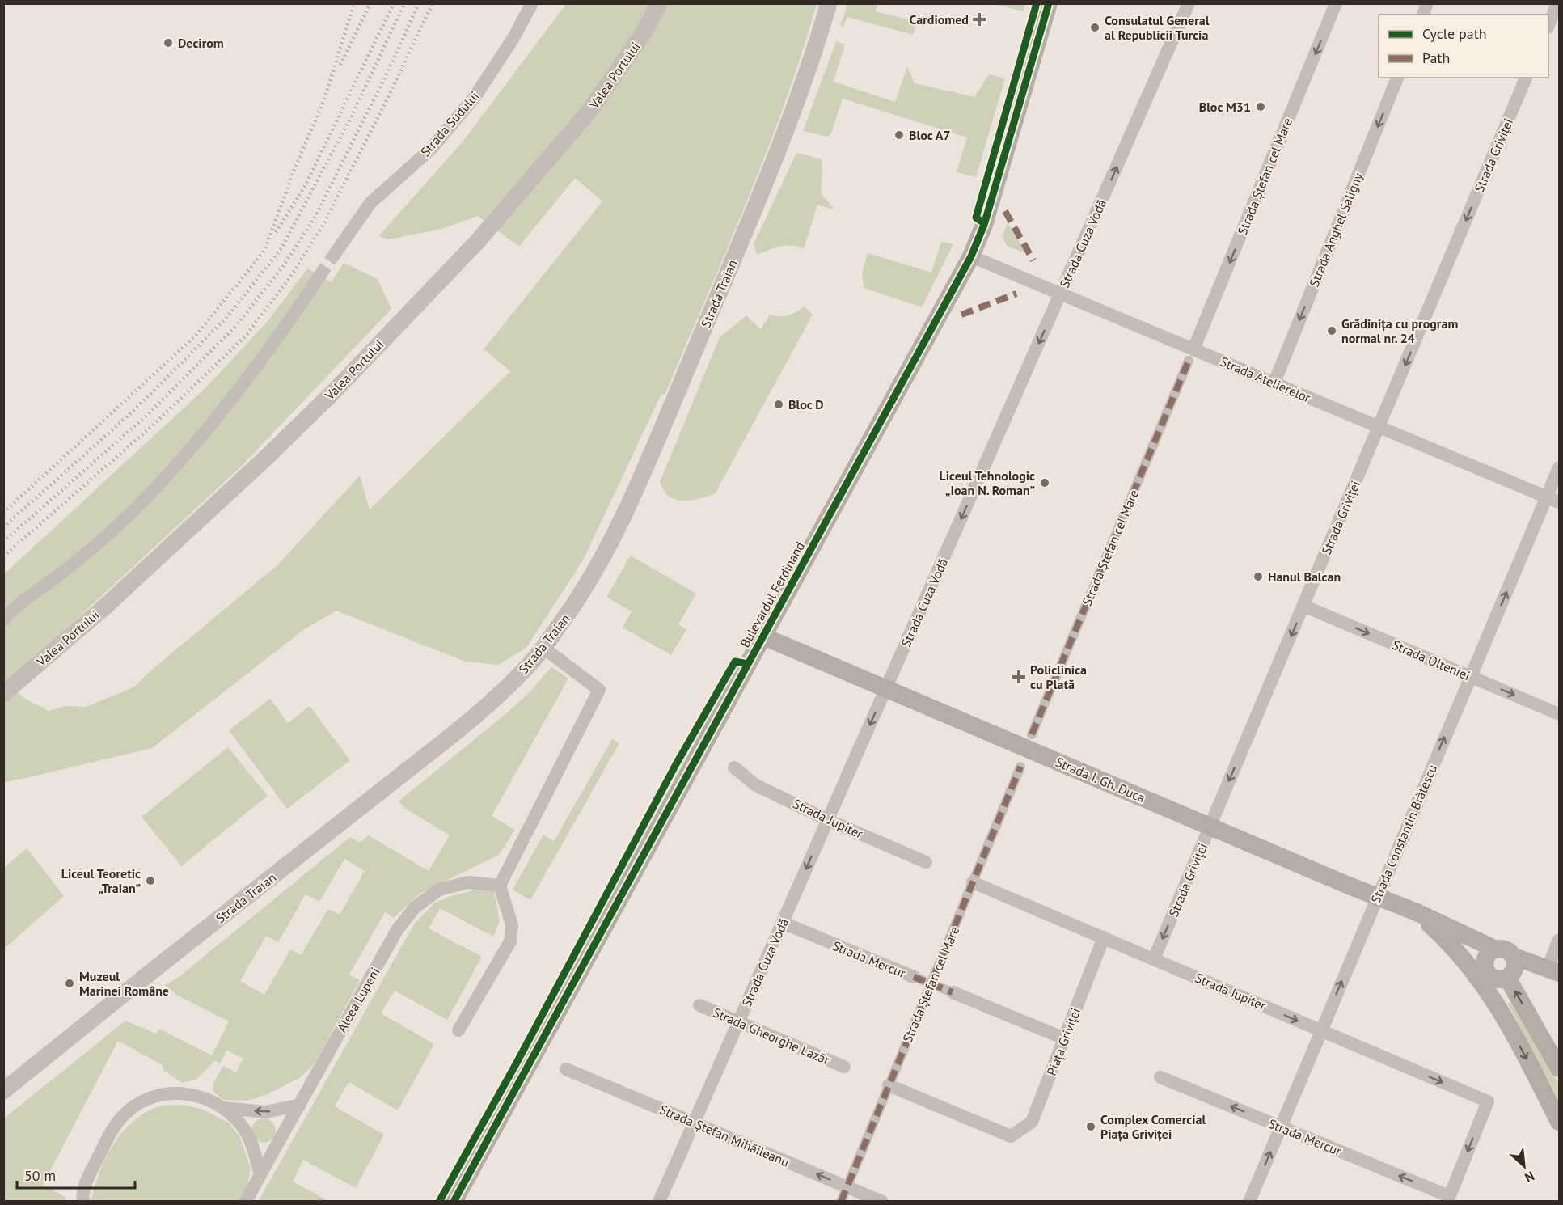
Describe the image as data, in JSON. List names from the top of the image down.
{
  "streets": {
    "main road": ["Bulevardul Ferdinand", "Strada I. Gh. Duca"],
    "street": [
      "Valea Portului",
      "Strada Sudului",
      "Strada Griviței",
      "Strada Ștefan cel Mare",
      "Strada Anghel Saligny",
      "Strada Cuza Vodă",
      "Strada Traian",
      "Strada Atelierelor",
      "Strada Olteniei",
      "Strada Jupiter",
      "Strada Constantin Brătescu",
      "Strada Mercur",
      "Aleea Lupeni",
      "Strada Gheorghe Lazăr",
      "Piața Griviței",
      "Strada Ștefan Mihăileanu"
    ]
  },
  "crossings": [
    ["Strada Griviței", "Strada Atelierelor"],
    ["Strada Griviței", "Strada Olteniei"],
    ["Strada Griviței", "Strada I. Gh. Duca"],
    ["Strada Griviței", "Strada Jupiter"],
    ["Strada Ștefan cel Mare", "Strada Atelierelor"],
    ["Strada Ștefan cel Mare", "Strada Jupiter"],
    ["Strada Ștefan cel Mare", "Strada Mercur"],
    ["Strada Ștefan cel Mare", "Piața Griviței"],
    ["Strada Ștefan cel Mare", "Strada Ștefan Mihăileanu"],
    ["Strada Anghel Saligny", "Strada Atelierelor"],
    ["Strada Cuza Vodă", "Strada Atelierelor"],
    ["Strada Cuza Vodă", "Strada I. Gh. Duca"],
    ["Strada Cuza Vodă", "Strada Jupiter"],
    ["Strada Cuza Vodă", "Strada Mercur"],
    ["Strada Cuza Vodă", "Strada Gheorghe Lazăr"],
    ["Strada Cuza Vodă", "Strada Ștefan Mihăileanu"],
    ["Strada Atelierelor", "Bulevardul Ferdinand"],
    ["Strada Atelierelor", "Strada Constantin Brătescu"],
    ["Bulevardul Ferdinand", "Strada I. Gh. Duca"],
    ["Strada Olteniei", "Strada Constantin Brătescu"],
    ["Strada I. Gh. Duca", "Strada Constantin Brătescu"],
    ["Strada Jupiter", "Strada Constantin Brătescu"],
    ["Strada Jupiter", "Strada Mercur"],
    ["Strada Jupiter", "Piața Griviței"],
    ["Strada Constantin Brătescu", "Strada Mercur"],
    ["Strada Mercur", "Piața Griviței"]
  ],
  "one_way": [
    "Strada Griviței",
    "Strada Anghel Saligny",
    "Strada Olteniei",
    "Strada Jupiter",
    "Strada Constantin Brătescu",
    "Strada Mercur",
    "Strada Ștefan Mihăileanu"
  ],
  "places": {
    "health": ["Cardiomed", "Policlinica cu Plată"],
    "other": [
      "Consulatul General al Republicii Turcia",
      "Decirom",
      "Bloc M31",
      "Bloc A7",
      "Grădinița cu program normal nr. 24",
      "Bloc D",
      "Liceul Tehnologic „Ioan N. Roman”",
      "Hanul Balcan",
      "Liceul Teoretic „Traian”",
      "Muzeul Marinei Române",
      "Complex Comercial Piața Griviței"
    ]
  },
  "legend": ["Cycle path", "Path"],
  "scale_bar": "50 m",
  "north": "bottom right"
}
